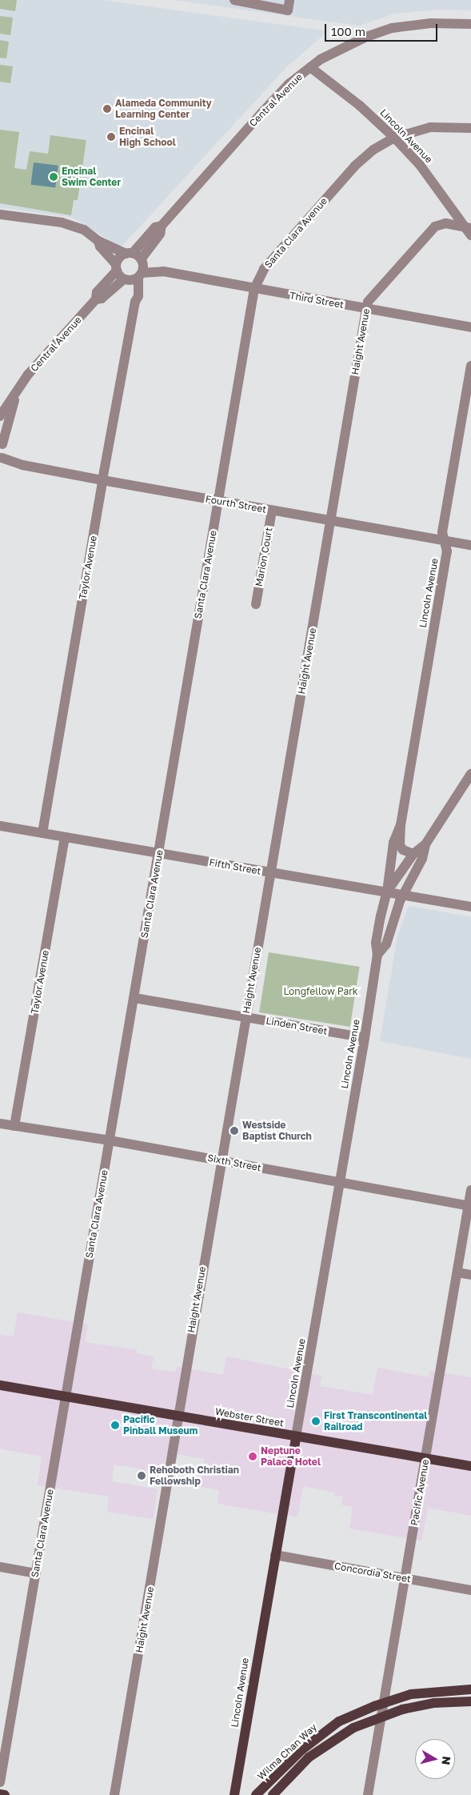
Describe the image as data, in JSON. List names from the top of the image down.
{
  "streets": {
    "main road": ["Lincoln Avenue", "Webster Street", "Wilma Chan Way"],
    "street": [
      "Central Avenue",
      "Santa Clara Avenue",
      "Third Street",
      "Haight Avenue",
      "Fourth Street",
      "Marion Court",
      "Taylor Avenue",
      "Fifth Street",
      "Linden Street",
      "Sixth Street",
      "Pacific Avenue",
      "Concordia Street"
    ]
  },
  "crossings": [
    ["Central Avenue", "Lincoln Avenue"],
    ["Central Avenue", "Third Street"],
    ["Central Avenue", "Fourth Street"],
    ["Central Avenue", "Taylor Avenue"],
    ["Lincoln Avenue", "Santa Clara Avenue"],
    ["Lincoln Avenue", "Haight Avenue"],
    ["Lincoln Avenue", "Fourth Street"],
    ["Lincoln Avenue", "Fifth Street"],
    ["Lincoln Avenue", "Linden Street"],
    ["Lincoln Avenue", "Sixth Street"],
    ["Lincoln Avenue", "Webster Street"],
    ["Lincoln Avenue", "Concordia Street"],
    ["Santa Clara Avenue", "Third Street"],
    ["Santa Clara Avenue", "Fourth Street"],
    ["Santa Clara Avenue", "Fifth Street"],
    ["Santa Clara Avenue", "Linden Street"],
    ["Santa Clara Avenue", "Sixth Street"],
    ["Santa Clara Avenue", "Webster Street"],
    ["Third Street", "Haight Avenue"],
    ["Third Street", "Taylor Avenue"],
    ["Haight Avenue", "Fourth Street"],
    ["Haight Avenue", "Fifth Street"],
    ["Haight Avenue", "Linden Street"],
    ["Haight Avenue", "Sixth Street"],
    ["Haight Avenue", "Webster Street"],
    ["Fourth Street", "Marion Court"],
    ["Fourth Street", "Taylor Avenue"],
    ["Taylor Avenue", "Fifth Street"],
    ["Taylor Avenue", "Sixth Street"],
    ["Sixth Street", "Pacific Avenue"],
    ["Webster Street", "Pacific Avenue"],
    ["Pacific Avenue", "Concordia Street"],
    ["Pacific Avenue", "Wilma Chan Way"]
  ],
  "parks": ["Longfellow Park"],
  "places": [
    "Alameda Community Learning Center",
    "Encinal High School",
    "Encinal Swim Center",
    "Westside Baptist Church",
    "First Transcontinental Railroad",
    "Pacific Pinball Museum",
    "Neptune Palace Hotel",
    "Rehoboth Christian Fellowship"
  ],
  "scale_bar": "100 m",
  "north": "right"
}
